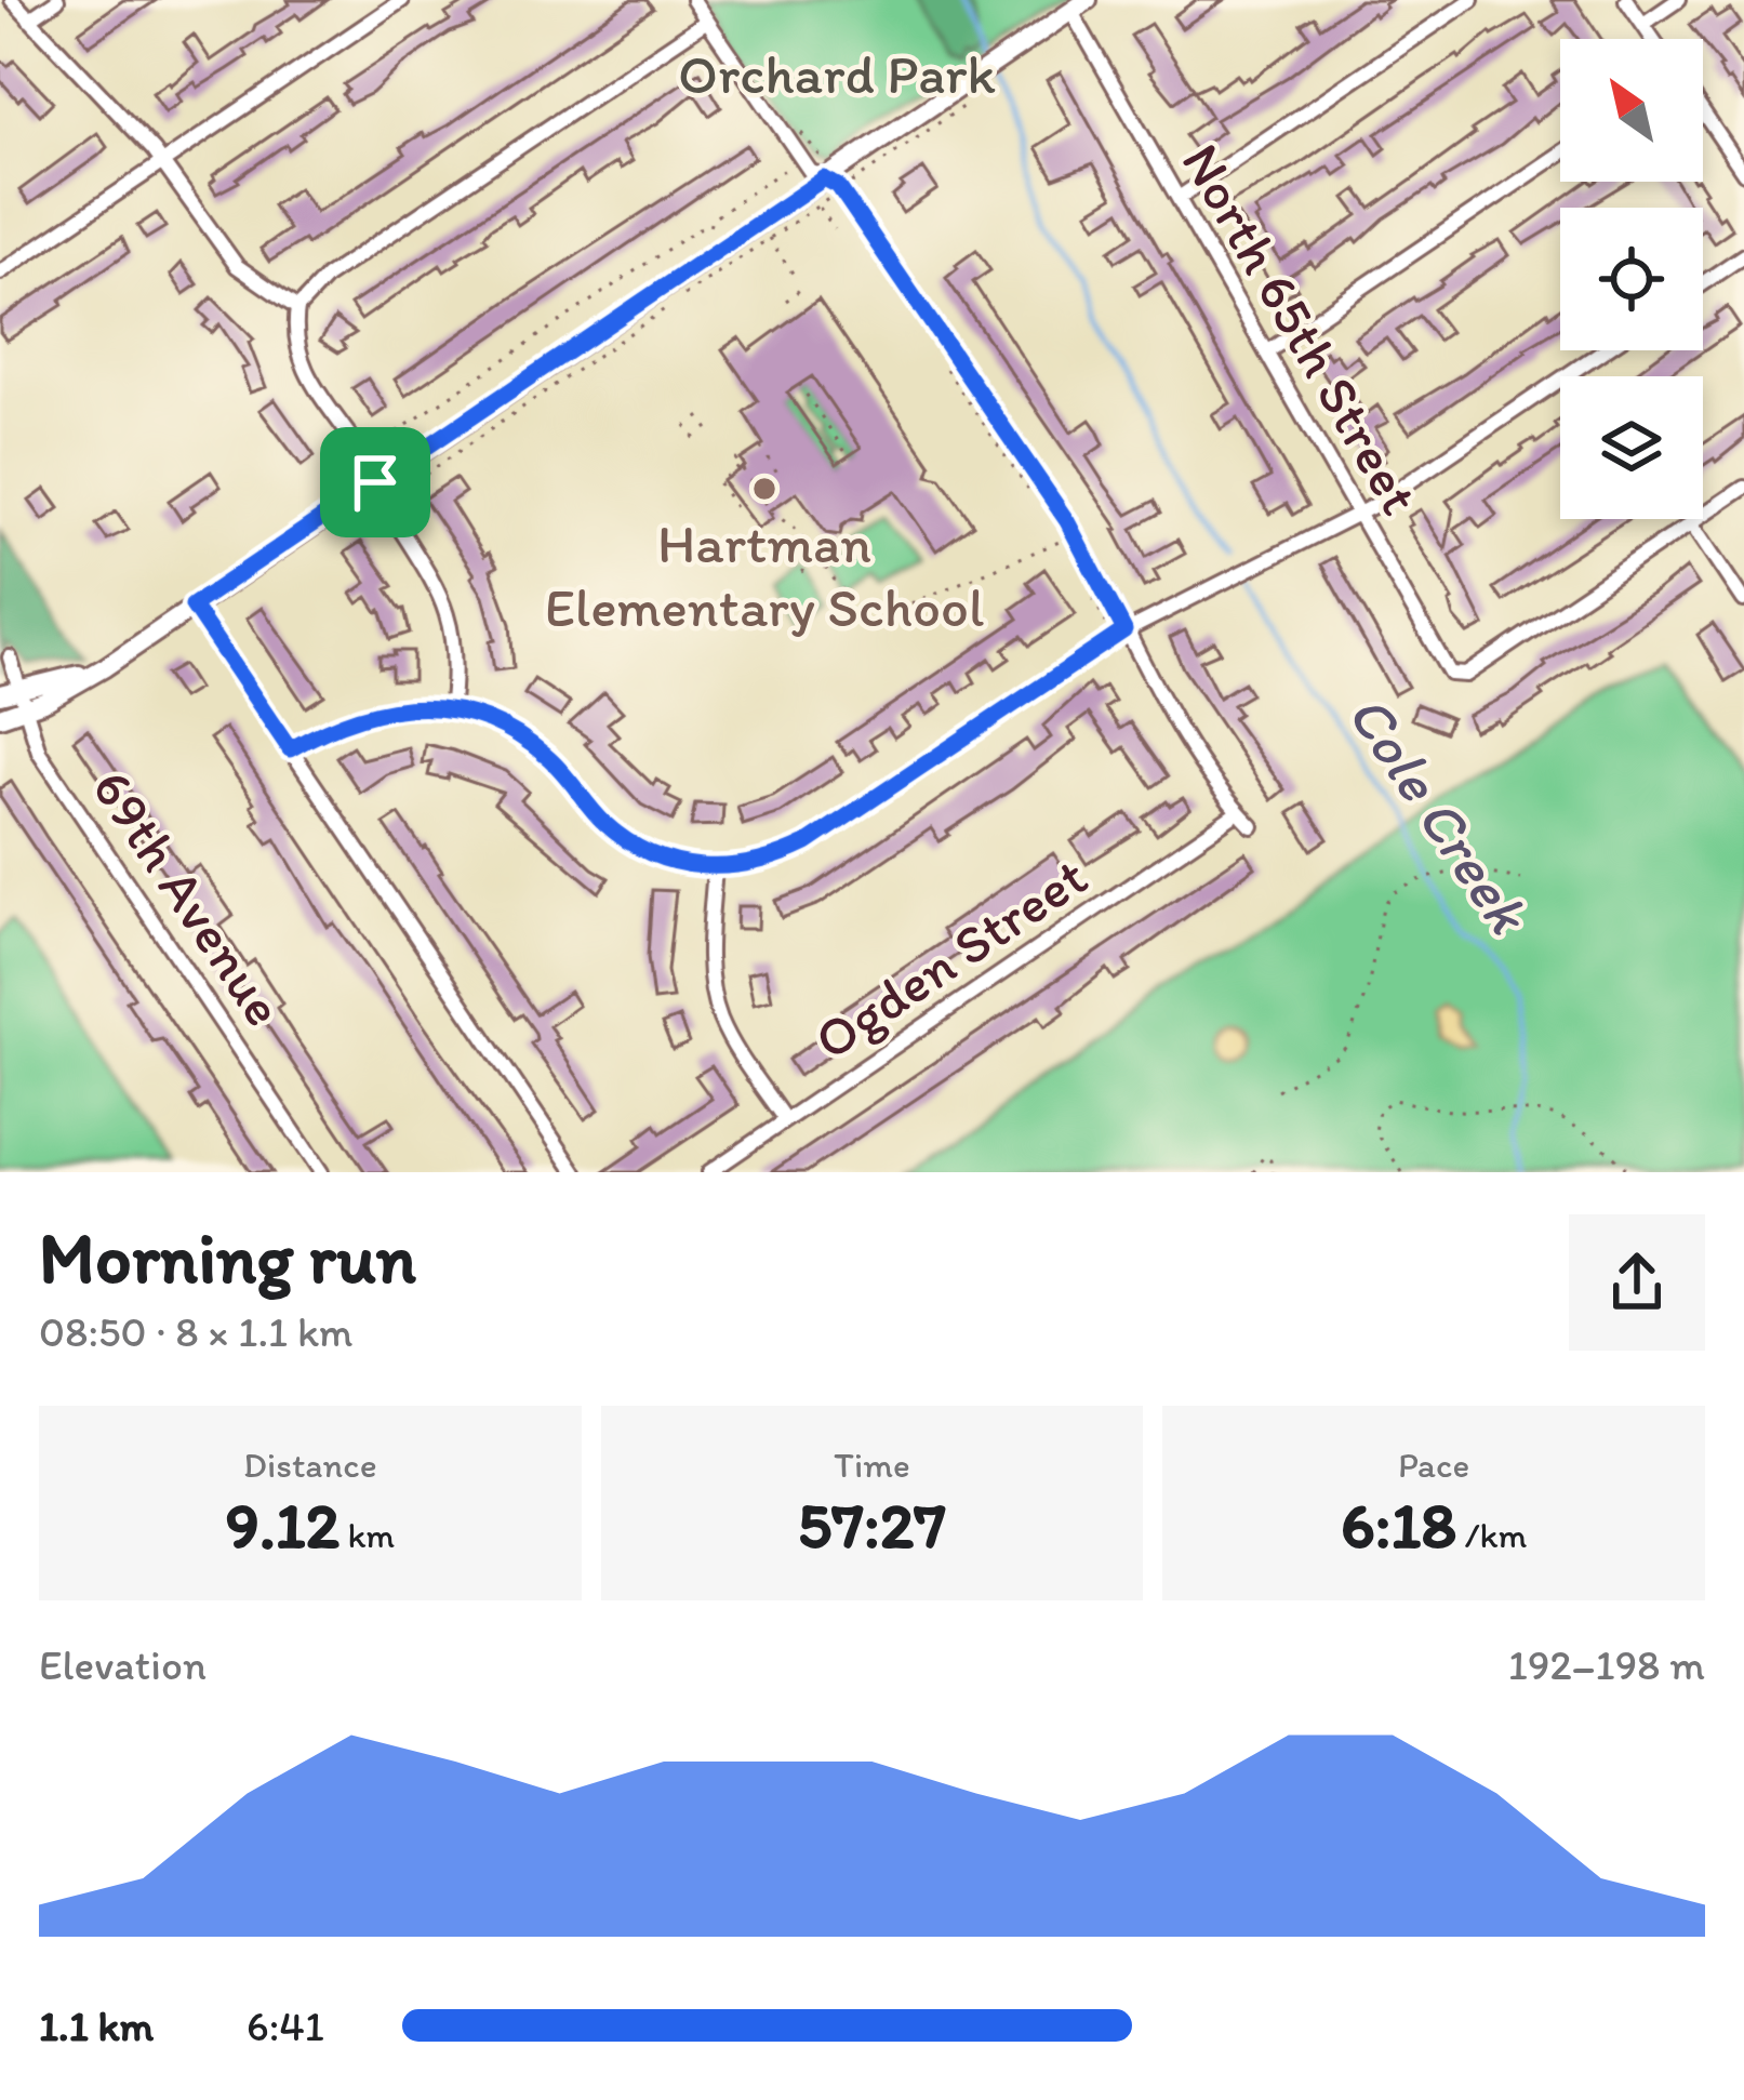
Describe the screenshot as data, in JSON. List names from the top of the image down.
{
  "streets": {
    "street": ["North 65th Street", "69th Avenue", "Ogden Street"]
  },
  "water": ["Cole Creek"],
  "parks": ["Orchard Park"],
  "places": ["Hartman Elementary School"],
  "north": "top left",
  "page": {
    "heading": ["Morning run", "08:50 · 8 × 1.1 km"],
    "stats": [
      ["Distance", "9.12 km"],
      ["Time", "57:27"],
      ["Pace", "6:18 /km"]
    ],
    "chart": ["Elevation", "192–198 m"],
    "list": [
      {
        "name": "1.1 km",
        "note": "6:41"
      }
    ]
  }
}
